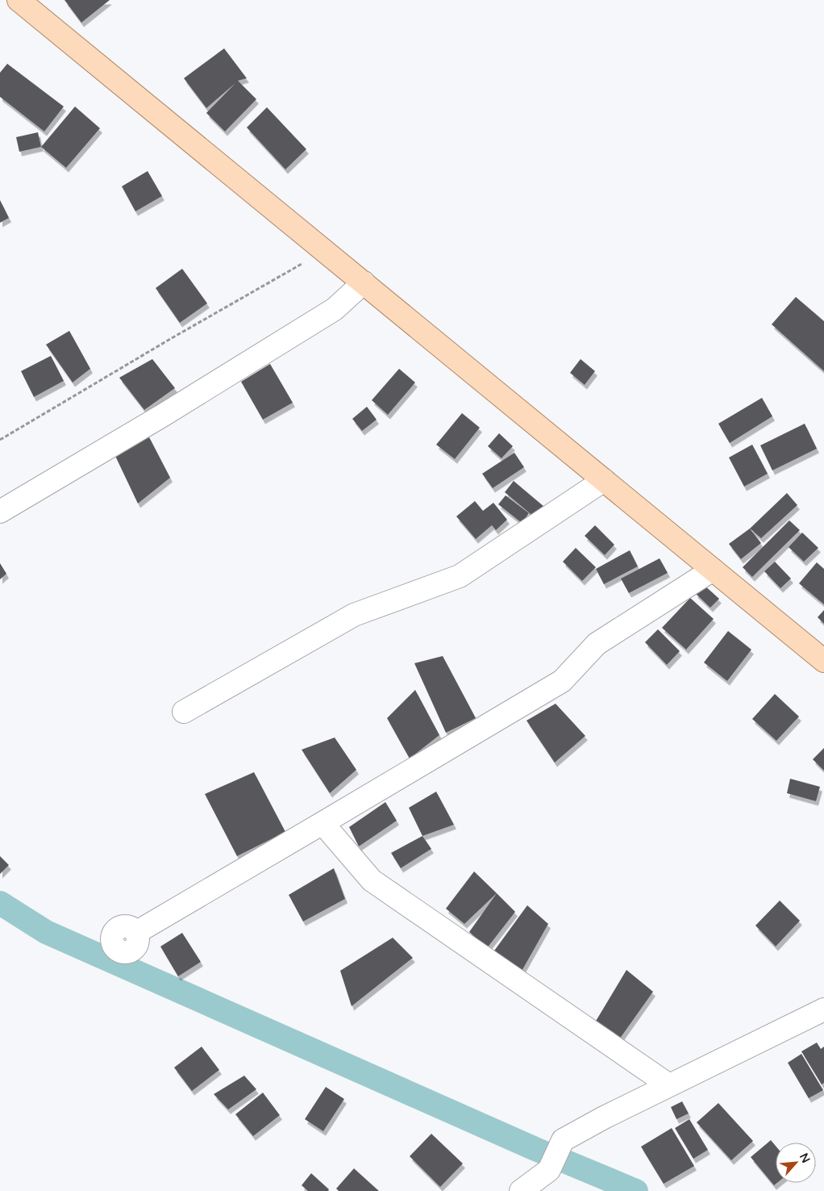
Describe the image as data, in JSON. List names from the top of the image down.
{
  "north": "top right"
}
